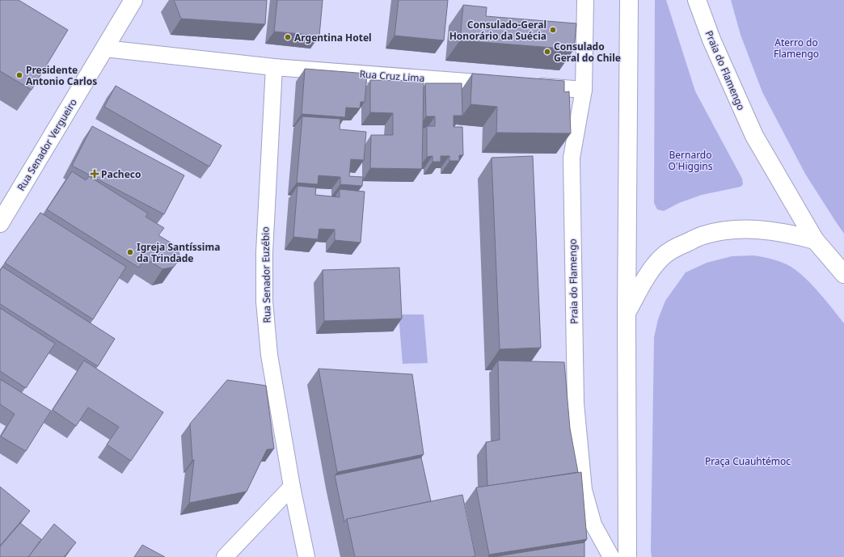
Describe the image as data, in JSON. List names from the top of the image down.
{
  "streets": {
    "main road": ["Praia do Flamengo", "Rua Senador Vergueiro"],
    "street": ["Rua Cruz Lima", "Rua Senador Euzébio"]
  },
  "crossings": [
    ["Rua Cruz Lima", "Rua Senador Vergueiro"],
    ["Rua Cruz Lima", "Rua Senador Euzébio"]
  ],
  "parks": ["Aterro do Flamengo", "Bernardo O'Higgins", "Praça Cuauhtémoc"],
  "places": {
    "other": [
      "Consulado-Geral Honorário da Suécia",
      "Argentina Hotel",
      "Consulado Geral do Chile",
      "Presidente Antonio Carlos",
      "Igreja Santíssima da Trindade"
    ],
    "health": ["Pacheco"]
  }
}
